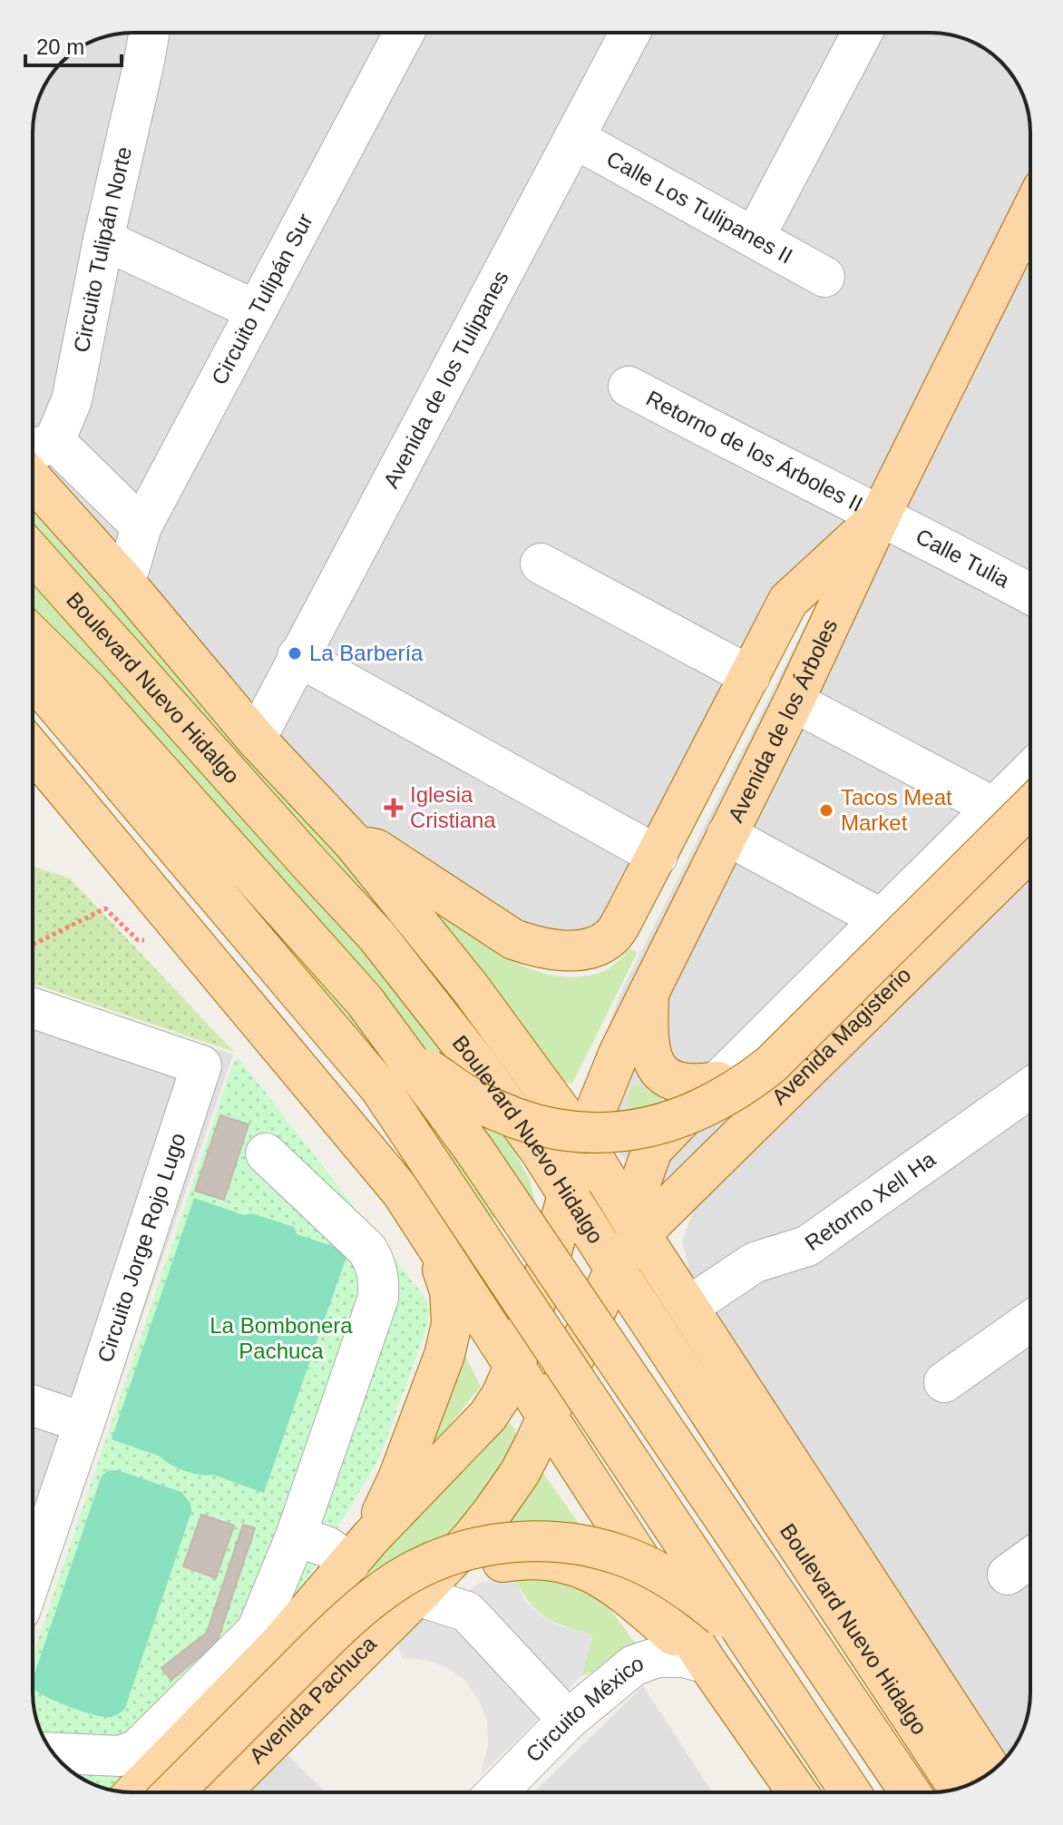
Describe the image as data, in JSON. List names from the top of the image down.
{
  "streets": {
    "main road": [
      "Boulevard Nuevo Hidalgo",
      "Avenida de los Árboles",
      "Avenida Magisterio",
      "Avenida Pachuca"
    ],
    "street": [
      "Calle Los Tulipanes II",
      "Circuito Tulipán Norte",
      "Circuito Tulipán Sur",
      "Avenida de los Tulipanes",
      "Retorno de los Árboles II",
      "Calle Tulia",
      "Retorno Xell Ha",
      "Circuito Jorge Rojo Lugo",
      "Circuito México"
    ]
  },
  "crossings": [
    ["Calle Los Tulipanes II", "Avenida de los Tulipanes"],
    ["Retorno de los Árboles II", "Calle Tulia"],
    ["Retorno de los Árboles II", "Avenida de los Árboles"],
    ["Calle Tulia", "Avenida de los Árboles"],
    ["Boulevard Nuevo Hidalgo", "Avenida de los Árboles"],
    ["Boulevard Nuevo Hidalgo", "Avenida Magisterio"],
    ["Avenida Magisterio", "Avenida Pachuca"]
  ],
  "parks": ["La Bombonera Pachuca"],
  "places": {
    "other": ["La Barbería", "Tacos Meat Market"],
    "health": ["Iglesia Cristiana"]
  },
  "scale_bar": "20 m"
}
